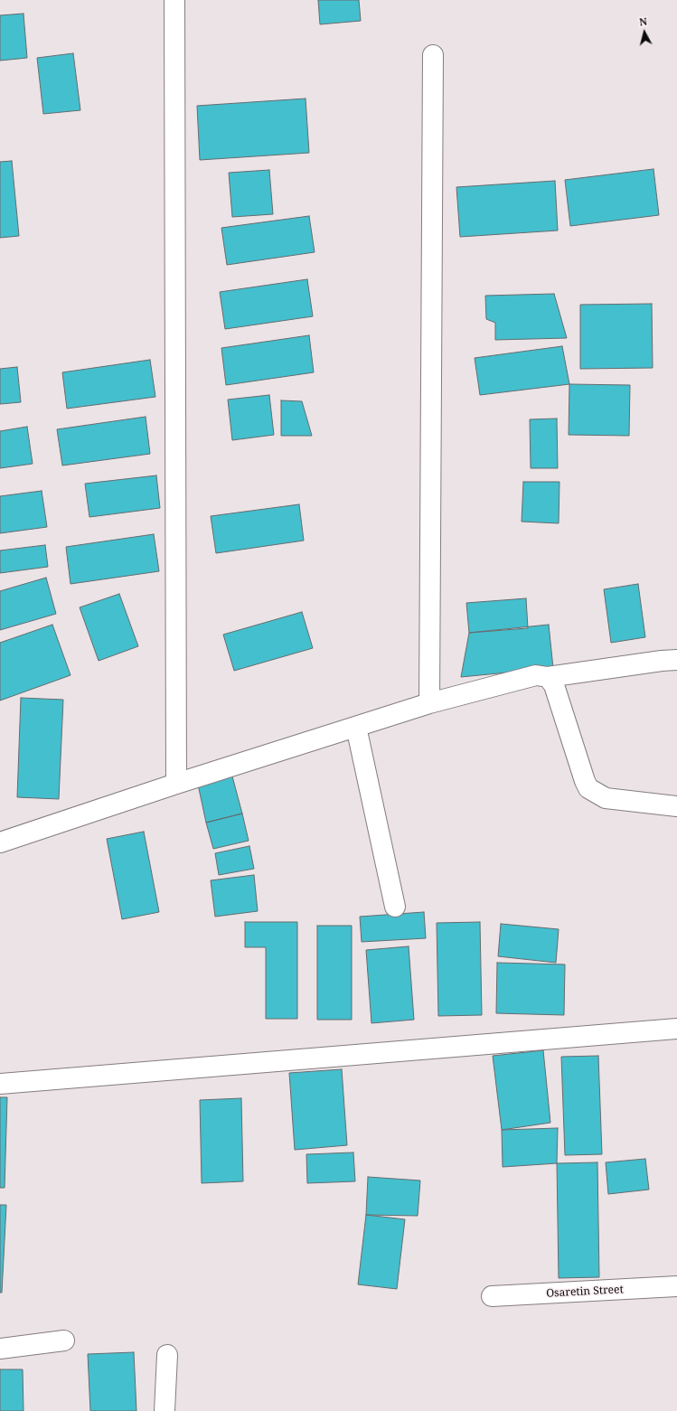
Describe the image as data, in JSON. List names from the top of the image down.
{
  "streets": {
    "street": ["Osaretin Street"]
  },
  "north": "top"
}
